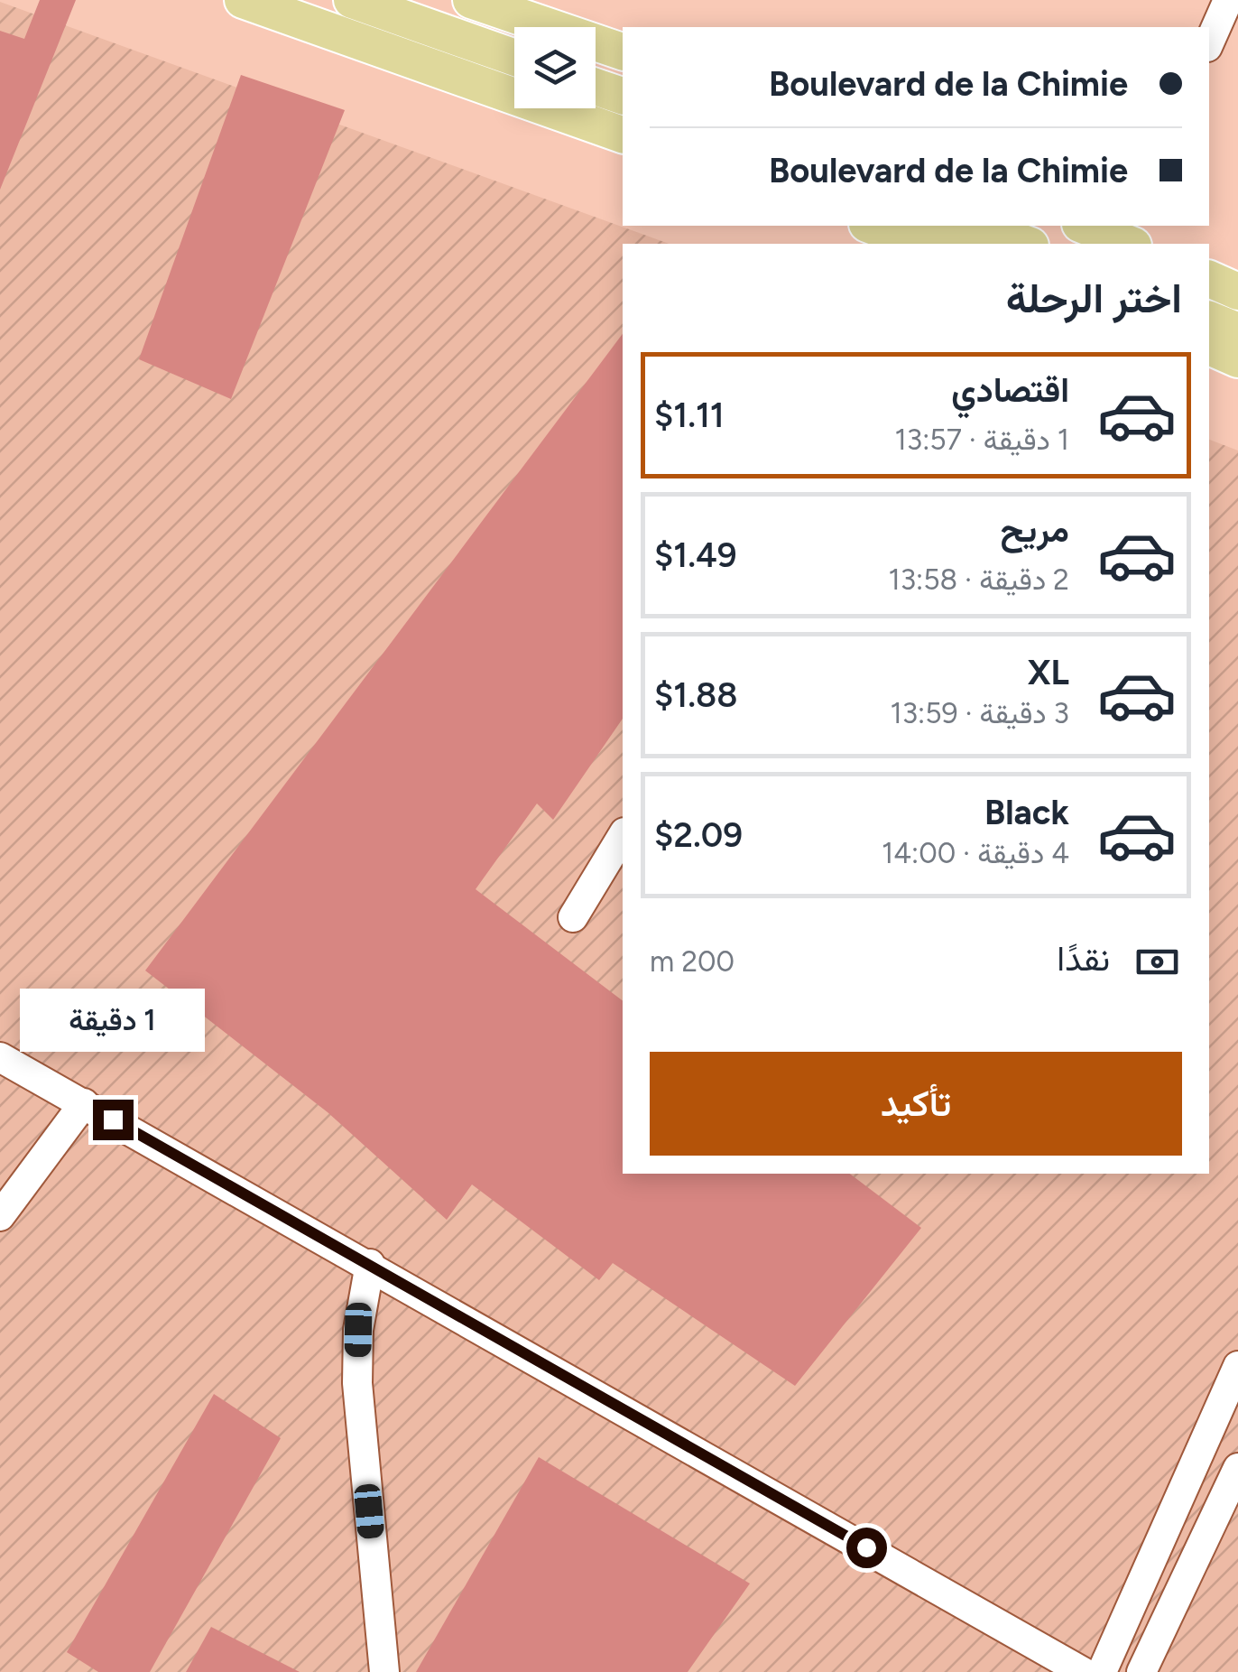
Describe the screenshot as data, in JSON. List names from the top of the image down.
{
  "page": {
    "banner": ["Boulevard de la Chimie", "Boulevard de la Chimie"],
    "heading": "اختر الرحلة",
    "list": [
      {
        "name": "اقتصادي",
        "note": "1 دقيقة · 13:57",
        "value": "$1.11"
      },
      {
        "name": "مريح",
        "note": "2 دقيقة · 13:58",
        "value": "$1.49"
      },
      {
        "name": "XL",
        "note": "3 دقيقة · 13:59",
        "value": "$1.88"
      },
      {
        "name": "Black",
        "note": "4 دقيقة · 14:00",
        "value": "$2.09"
      }
    ],
    "pay": ["نقدًا", "200 m"],
    "bubble": "1 دقيقة",
    "buttons": "تأكيد"
  }
}
